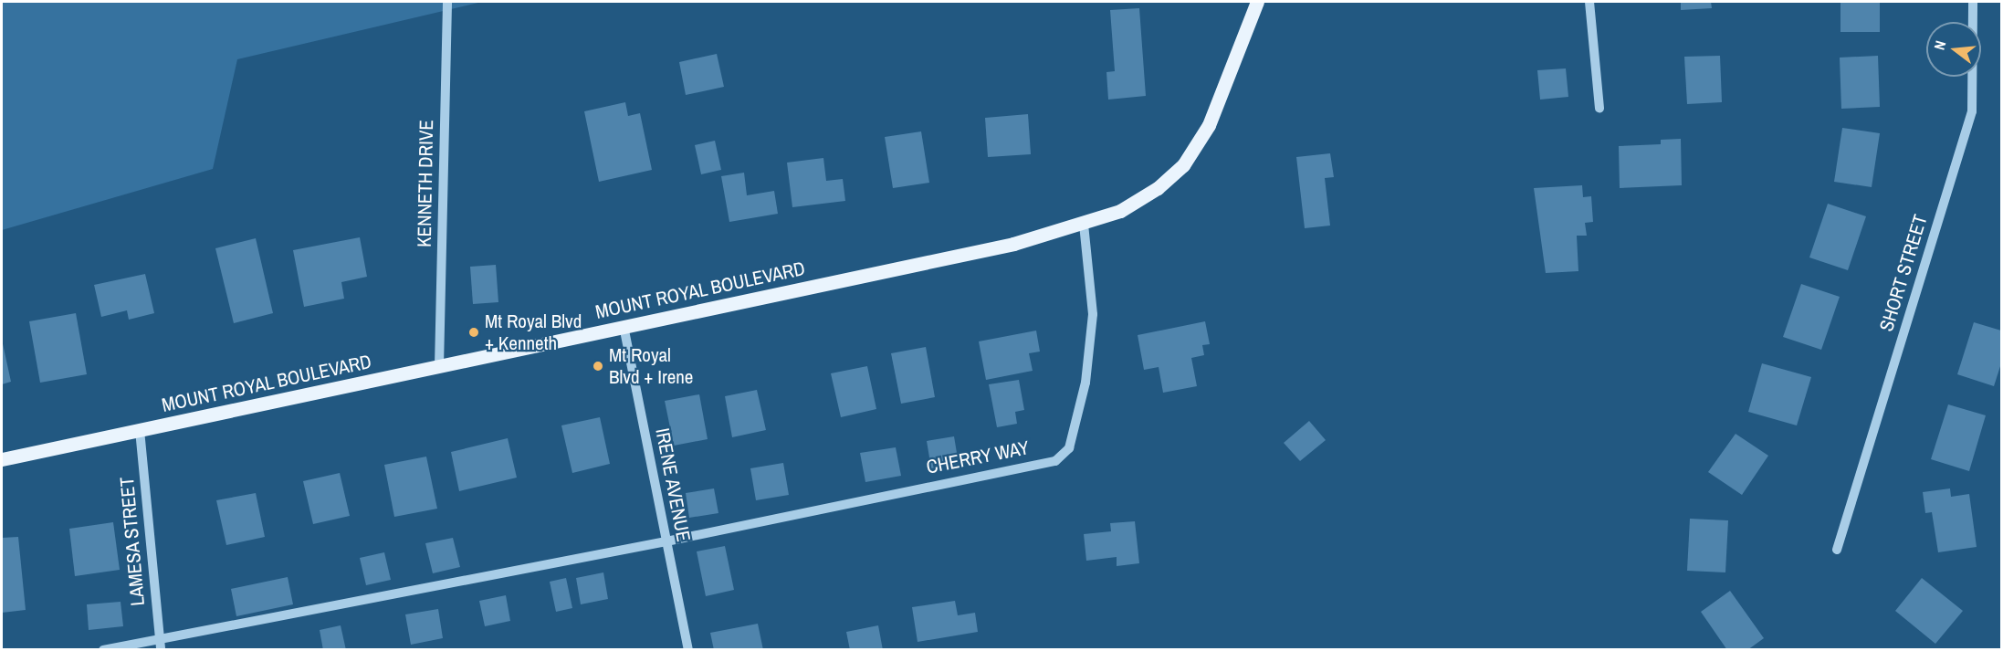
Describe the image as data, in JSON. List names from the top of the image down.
{
  "streets": {
    "main road": ["MOUNT ROYAL BOULEVARD"],
    "street": [
      "KENNETH DRIVE",
      "SHORT STREET",
      "CHERRY WAY",
      "IRENE AVENUE",
      "LAMESA STREET"
    ]
  },
  "crossings": [
    ["KENNETH DRIVE", "MOUNT ROYAL BOULEVARD"],
    ["MOUNT ROYAL BOULEVARD", "CHERRY WAY"],
    ["MOUNT ROYAL BOULEVARD", "IRENE AVENUE"],
    ["MOUNT ROYAL BOULEVARD", "LAMESA STREET"],
    ["CHERRY WAY", "IRENE AVENUE"],
    ["CHERRY WAY", "LAMESA STREET"]
  ],
  "places": ["Mt Royal Blvd + Kenneth", "Mt Royal Blvd + Irene"],
  "north": "left"
}
